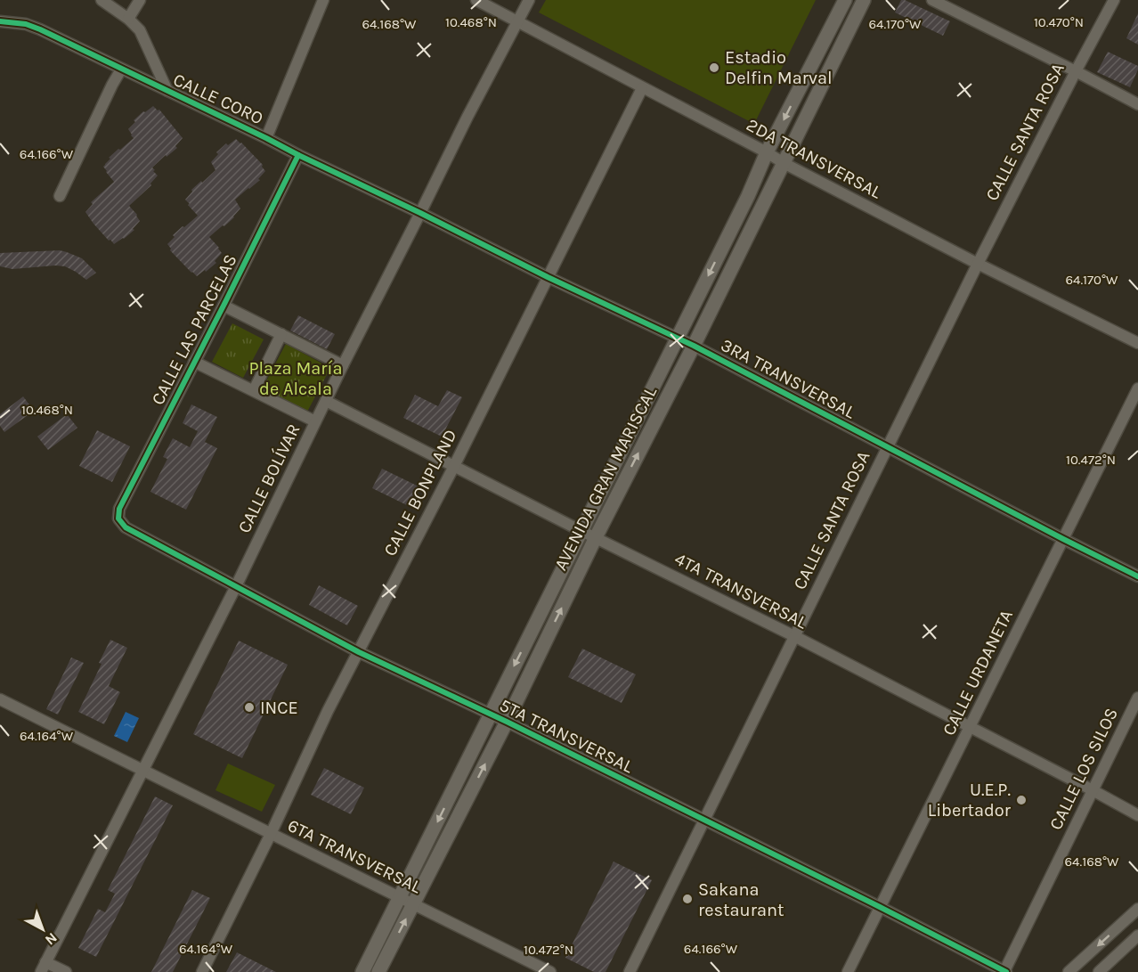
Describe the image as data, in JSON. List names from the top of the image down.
{
  "streets": {
    "street": [
      "CALLE CORO",
      "CALLE SANTA ROSA",
      "2DA TRANSVERSAL",
      "CALLE LAS PARCELAS",
      "3RA TRANSVERSAL",
      "CALLE BOLÍVAR",
      "AVENIDA GRAN MARISCAL",
      "CALLE BONPLAND",
      "4TA TRANSVERSAL",
      "CALLE URDANETA",
      "5TA TRANSVERSAL",
      "CALLE LOS SILOS",
      "6TA TRANSVERSAL"
    ]
  },
  "crossings": [
    ["CALLE CORO", "CALLE LAS PARCELAS"],
    ["CALLE CORO", "3RA TRANSVERSAL"],
    ["CALLE CORO", "CALLE BOLÍVAR"],
    ["CALLE SANTA ROSA", "2DA TRANSVERSAL"],
    ["CALLE SANTA ROSA", "3RA TRANSVERSAL"],
    ["CALLE SANTA ROSA", "4TA TRANSVERSAL"],
    ["CALLE SANTA ROSA", "5TA TRANSVERSAL"],
    ["2DA TRANSVERSAL", "CALLE BOLÍVAR"],
    ["2DA TRANSVERSAL", "AVENIDA GRAN MARISCAL"],
    ["2DA TRANSVERSAL", "CALLE BONPLAND"],
    ["CALLE LAS PARCELAS", "5TA TRANSVERSAL"],
    ["3RA TRANSVERSAL", "CALLE BOLÍVAR"],
    ["3RA TRANSVERSAL", "AVENIDA GRAN MARISCAL"],
    ["3RA TRANSVERSAL", "CALLE BONPLAND"],
    ["3RA TRANSVERSAL", "CALLE URDANETA"],
    ["CALLE BOLÍVAR", "4TA TRANSVERSAL"],
    ["CALLE BOLÍVAR", "5TA TRANSVERSAL"],
    ["CALLE BOLÍVAR", "6TA TRANSVERSAL"],
    ["AVENIDA GRAN MARISCAL", "4TA TRANSVERSAL"],
    ["AVENIDA GRAN MARISCAL", "5TA TRANSVERSAL"],
    ["AVENIDA GRAN MARISCAL", "6TA TRANSVERSAL"],
    ["CALLE BONPLAND", "4TA TRANSVERSAL"],
    ["CALLE BONPLAND", "5TA TRANSVERSAL"],
    ["CALLE BONPLAND", "6TA TRANSVERSAL"],
    ["4TA TRANSVERSAL", "CALLE URDANETA"],
    ["4TA TRANSVERSAL", "CALLE LOS SILOS"],
    ["CALLE URDANETA", "5TA TRANSVERSAL"],
    ["5TA TRANSVERSAL", "CALLE LOS SILOS"]
  ],
  "parks": ["Plaza María de Alcala"],
  "places": [
    "Estadio Delfin Marval",
    "INCE",
    "U.E.P. Libertador",
    "Sakana restaurant"
  ],
  "north": "bottom right",
  "coordinates": [
    "10.468°N",
    "10.470°N",
    "64.168°W",
    "64.170°W",
    "64.166°W",
    "10.472°N",
    "64.164°W"
  ]
}
